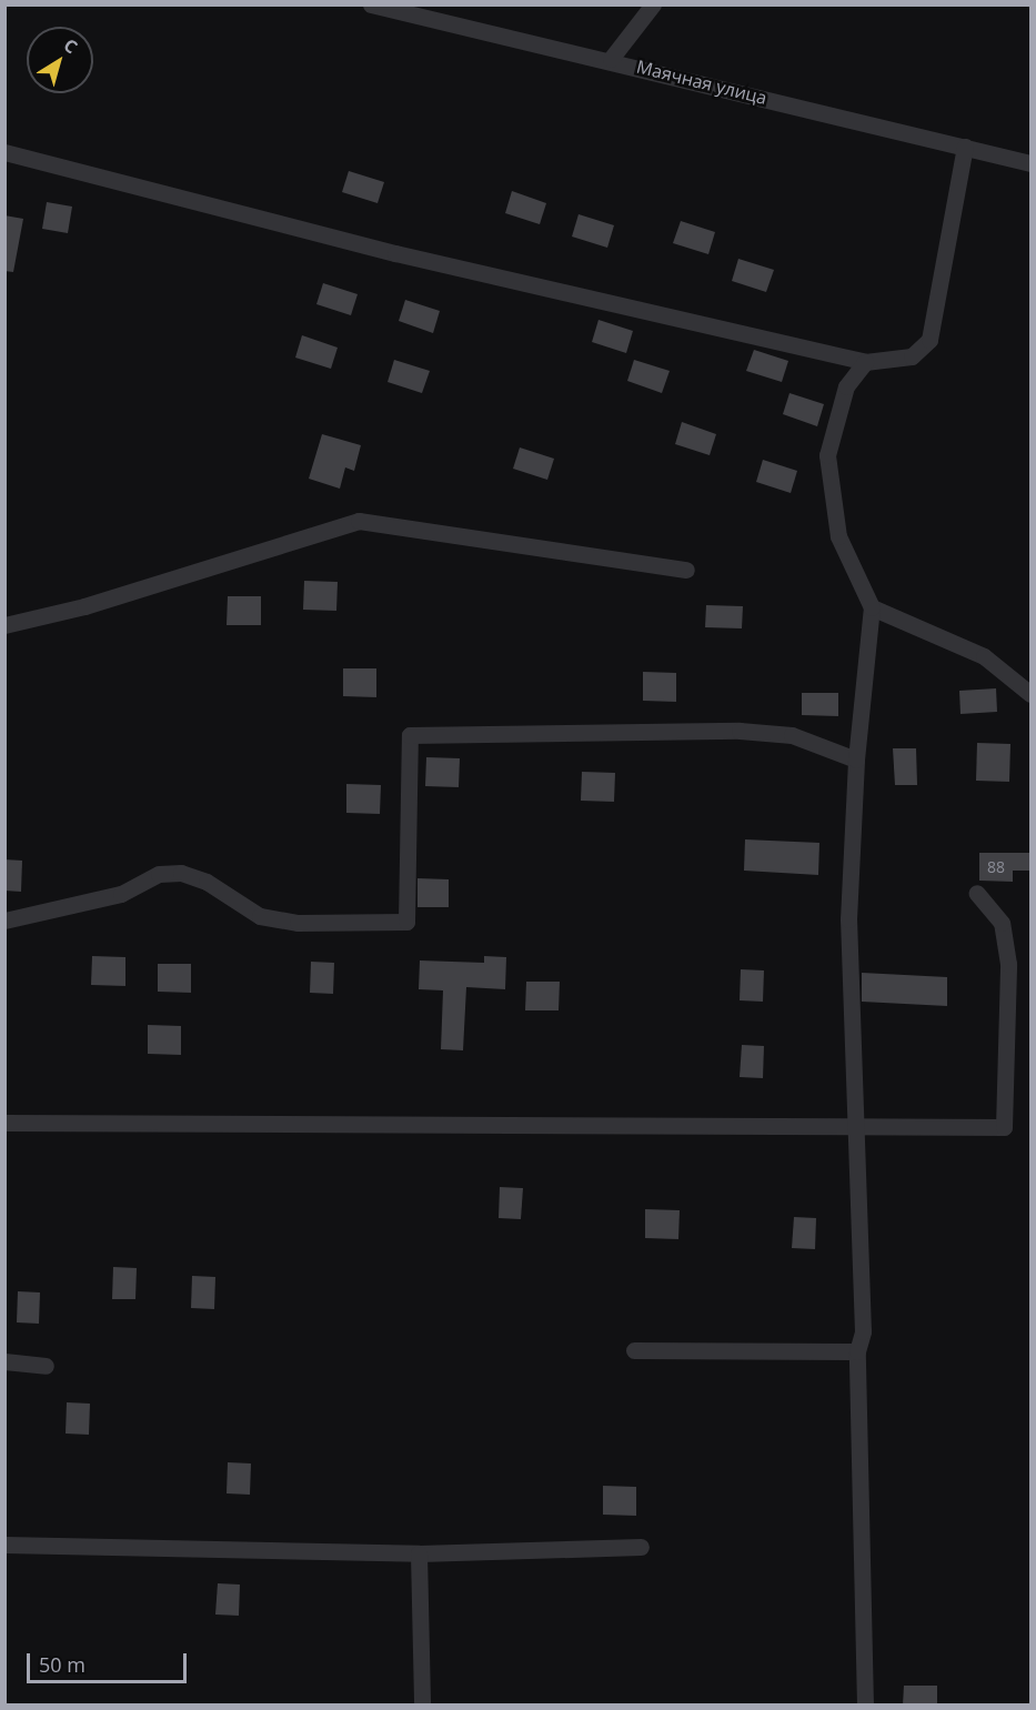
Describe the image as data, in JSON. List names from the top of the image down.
{
  "streets": {
    "street": ["Маячная улица"]
  },
  "house_numbers": ["88"],
  "scale_bar": "50 m",
  "north": "top right"
}
